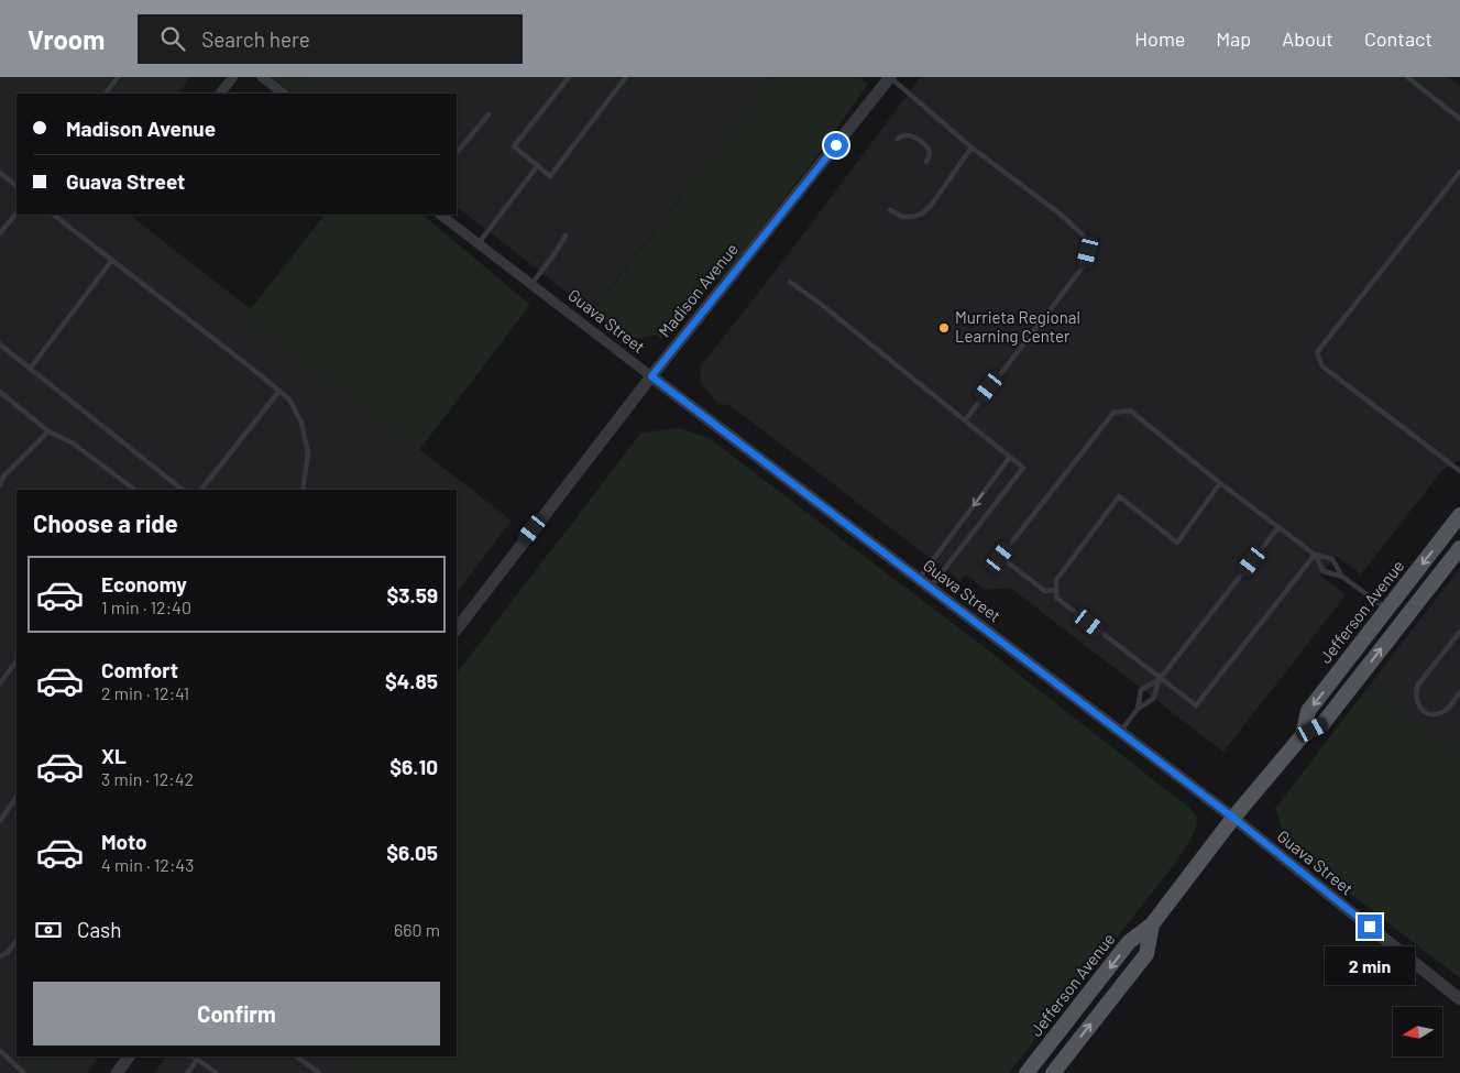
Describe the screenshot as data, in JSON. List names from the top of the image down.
{
  "streets": {
    "main road": ["Jefferson Avenue"],
    "street": ["Madison Avenue", "Guava Street"]
  },
  "crossings": [
    ["Madison Avenue", "Guava Street"],
    ["Guava Street", "Jefferson Avenue"]
  ],
  "places": ["Murrieta Regional Learning Center"],
  "north": "left",
  "page": {
    "header": "Vroom",
    "search": "Search here",
    "nav": [
      "Home",
      "Map",
      "About",
      "Contact"
    ],
    "banner": ["Madison Avenue", "Guava Street"],
    "heading": "Choose a ride",
    "list": [
      {
        "name": "Economy",
        "note": "1 min · 12:40",
        "value": "$3.59"
      },
      {
        "name": "Comfort",
        "note": "2 min · 12:41",
        "value": "$4.85"
      },
      {
        "name": "XL",
        "note": "3 min · 12:42",
        "value": "$6.10"
      },
      {
        "name": "Moto",
        "note": "4 min · 12:43",
        "value": "$6.05"
      }
    ],
    "pay": ["Cash", "660 m"],
    "bubble": "2 min",
    "buttons": "Confirm"
  }
}
